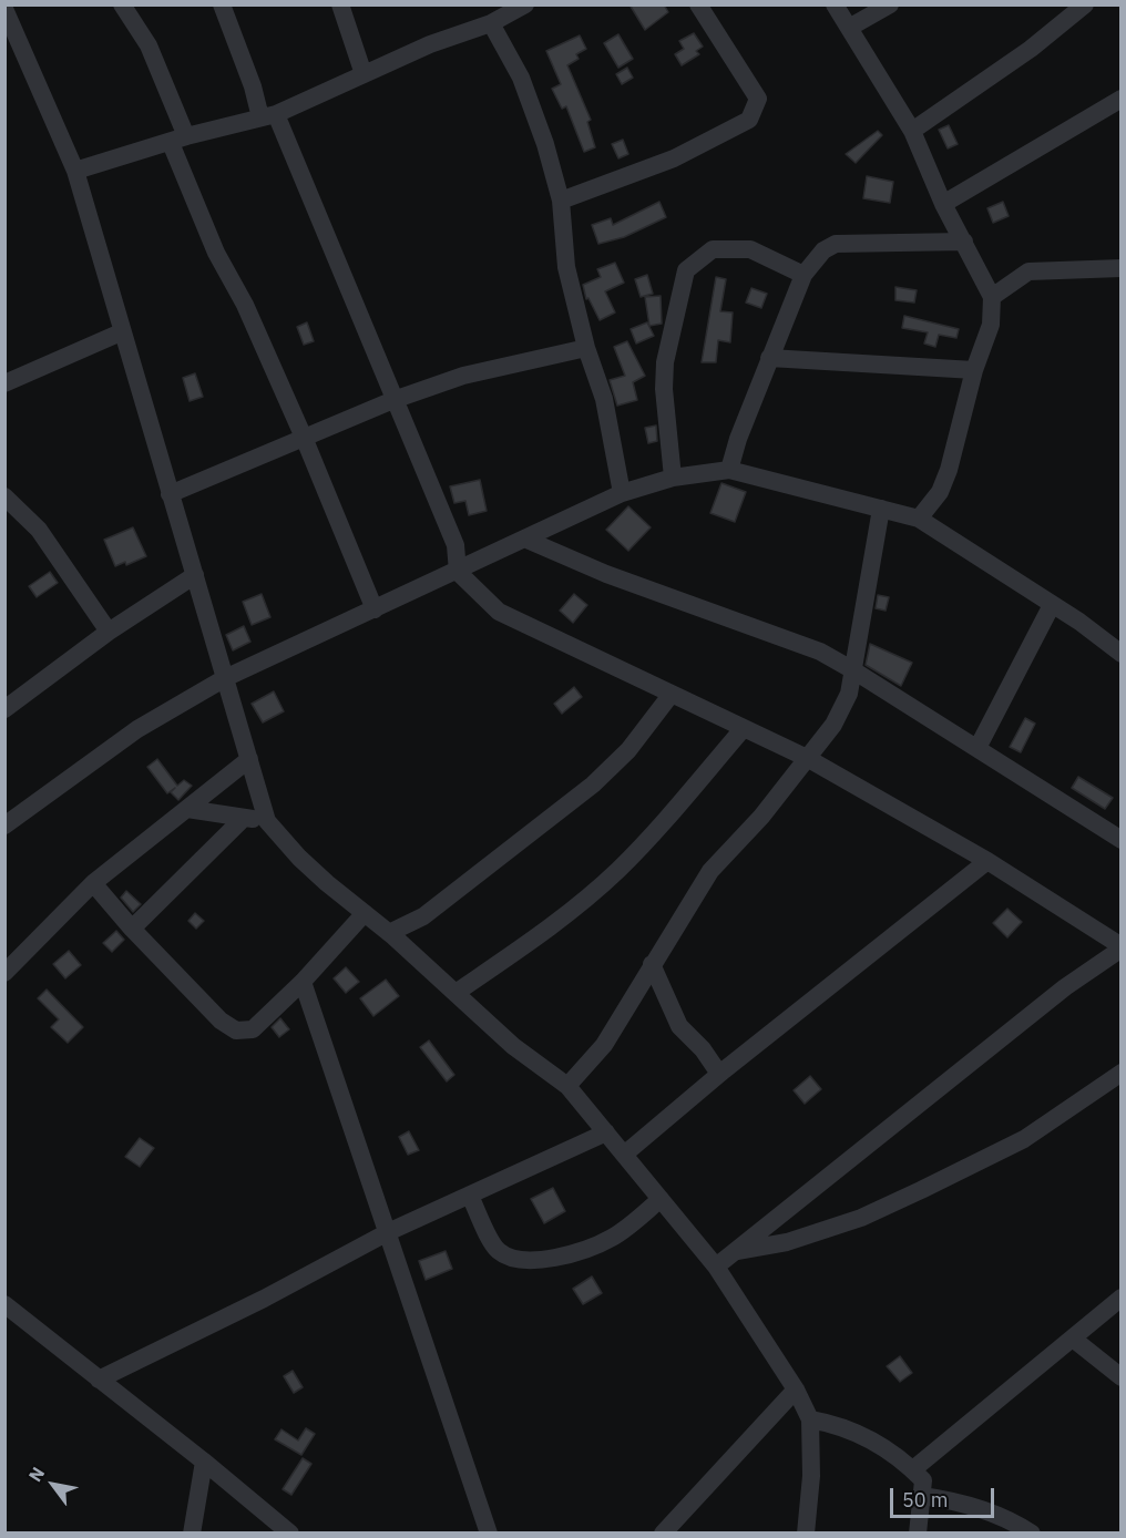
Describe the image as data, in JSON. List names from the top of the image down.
{
  "scale_bar": "50 m",
  "north": "top left"
}
